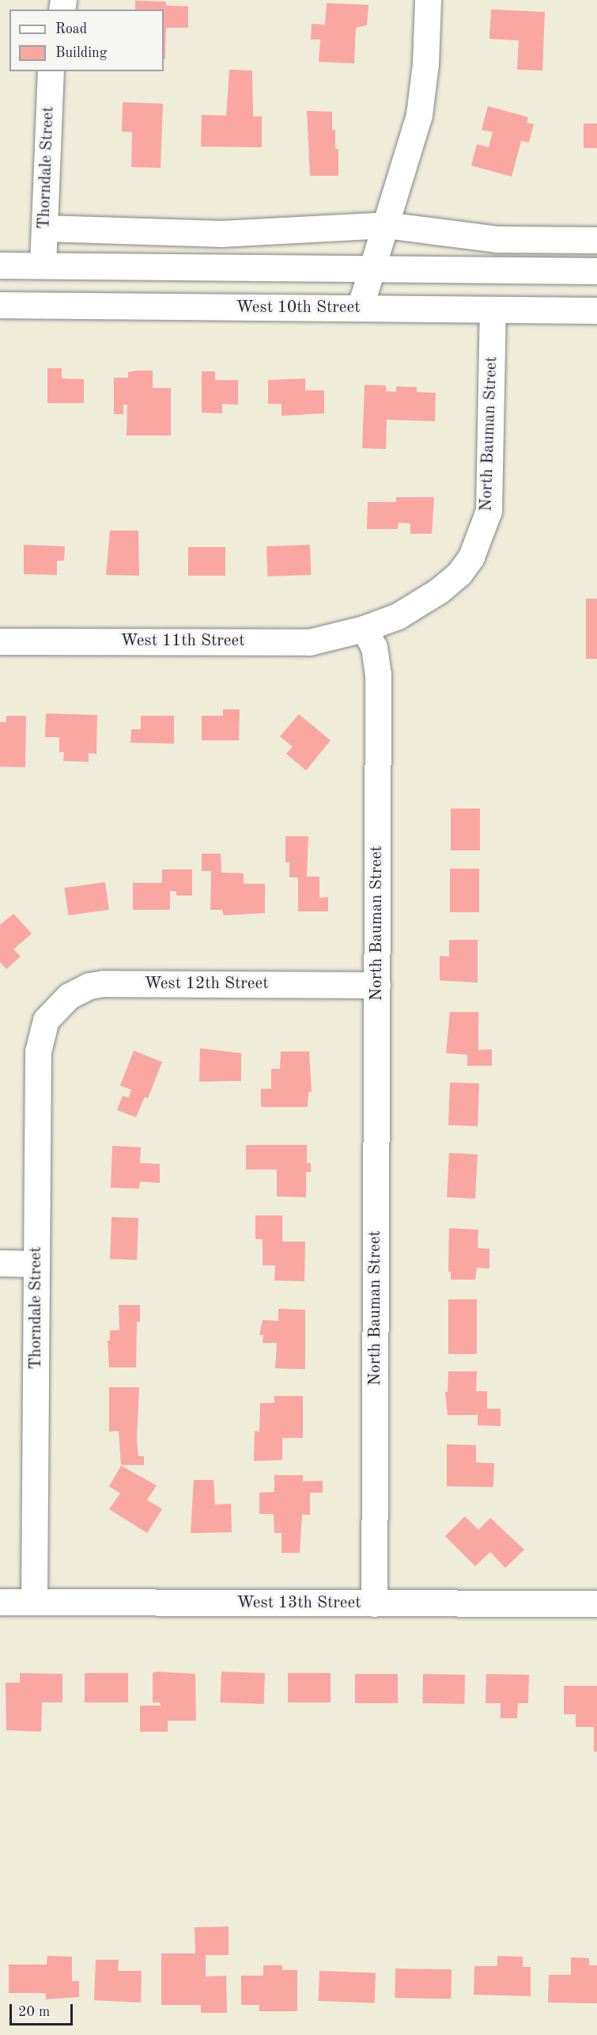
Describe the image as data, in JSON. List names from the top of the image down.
{
  "streets": {
    "street": [
      "Thorndale Street",
      "West 10th Street",
      "North Bauman Street",
      "West 11th Street",
      "West 12th Street",
      "West 13th Street"
    ]
  },
  "crossings": [
    ["Thorndale Street", "West 12th Street"],
    ["Thorndale Street", "West 13th Street"],
    ["West 10th Street", "North Bauman Street"],
    ["North Bauman Street", "West 11th Street"],
    ["North Bauman Street", "West 12th Street"],
    ["North Bauman Street", "West 13th Street"]
  ],
  "legend": ["Road", "Building"],
  "scale_bar": "20 m"
}
